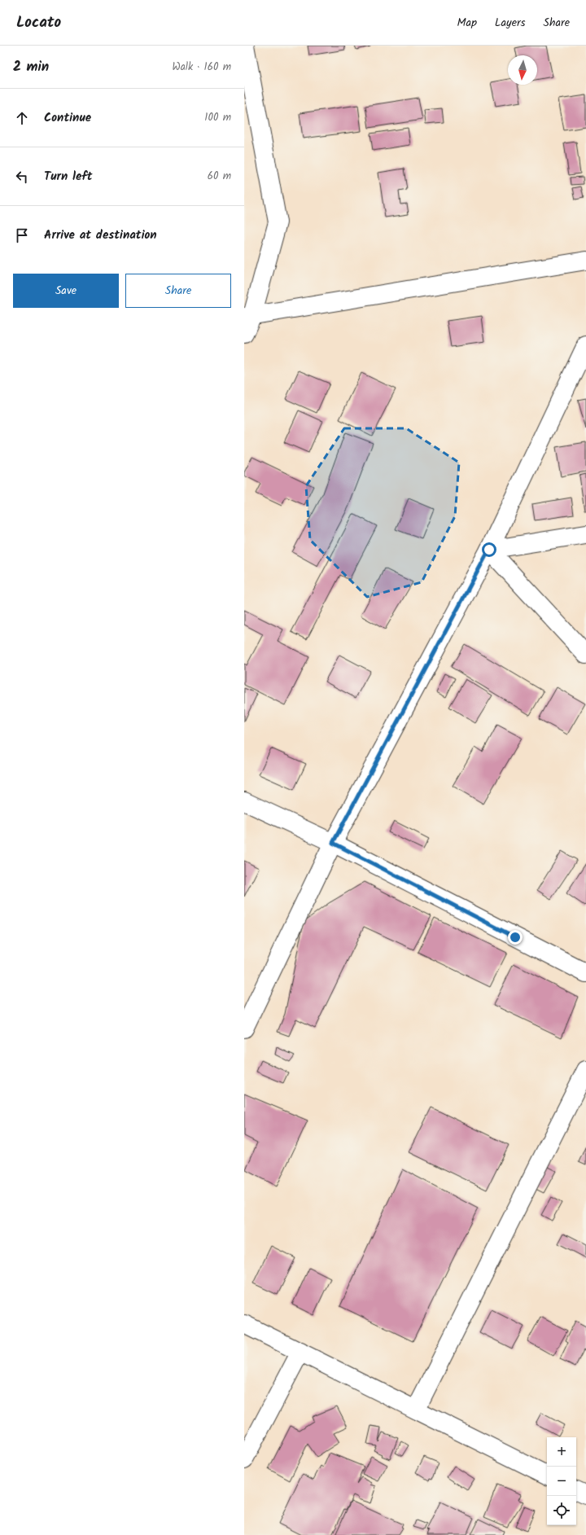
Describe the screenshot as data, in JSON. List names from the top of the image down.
{
  "north": "bottom",
  "page": {
    "header": "Locato",
    "nav": ["Map", "Layers", "Share"],
    "heading": ["2 min", "Walk · 160 m"],
    "list": [
      ["Continue", "100 m"],
      ["Turn left", "60 m"],
      "Arrive at destination"
    ],
    "buttons": ["Save", "Share"],
    "map_buttons": ["+", "−"]
  }
}
